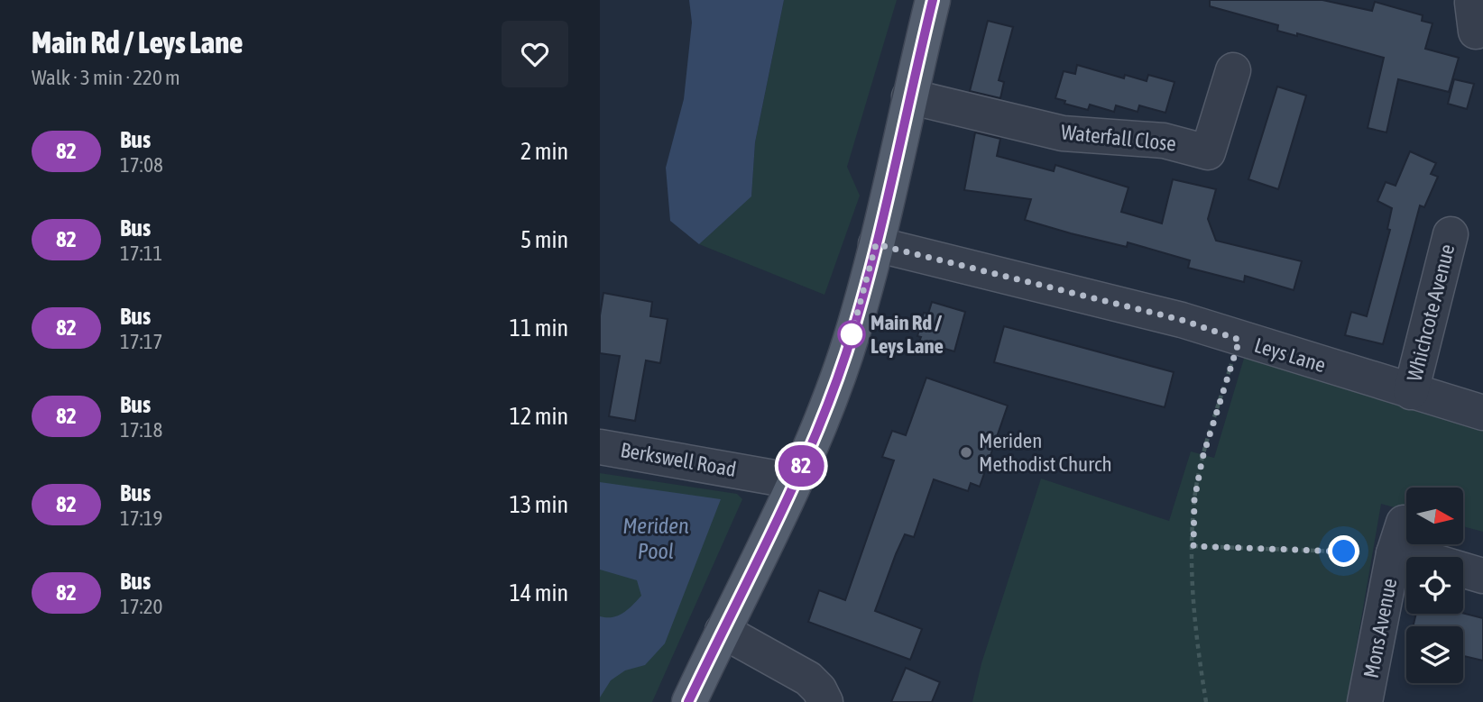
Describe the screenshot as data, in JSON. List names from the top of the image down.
{
  "streets": {
    "street": [
      "Waterfall Close",
      "Whichcote Avenue",
      "Leys Lane",
      "Berkswell Road",
      "Mons Avenue"
    ]
  },
  "crossings": [
    ["Whichcote Avenue", "Leys Lane"]
  ],
  "water": ["Meriden Pool"],
  "places": ["Main Rd / Leys Lane", "Meriden Methodist Church"],
  "lines": ["bus line 82"],
  "north": "right",
  "page": {
    "heading": ["Main Rd / Leys Lane", "Walk · 3 min · 220 m"],
    "on_map": "82",
    "list": [
      {
        "mark": "82",
        "name": "Bus",
        "note": "17:08",
        "value": "2 min"
      },
      {
        "mark": "82",
        "name": "Bus",
        "note": "17:11",
        "value": "5 min"
      },
      {
        "mark": "82",
        "name": "Bus",
        "note": "17:17",
        "value": "11 min"
      },
      {
        "mark": "82",
        "name": "Bus",
        "note": "17:18",
        "value": "12 min"
      },
      {
        "mark": "82",
        "name": "Bus",
        "note": "17:19",
        "value": "13 min"
      },
      {
        "mark": "82",
        "name": "Bus",
        "note": "17:20",
        "value": "14 min"
      }
    ]
  }
}
